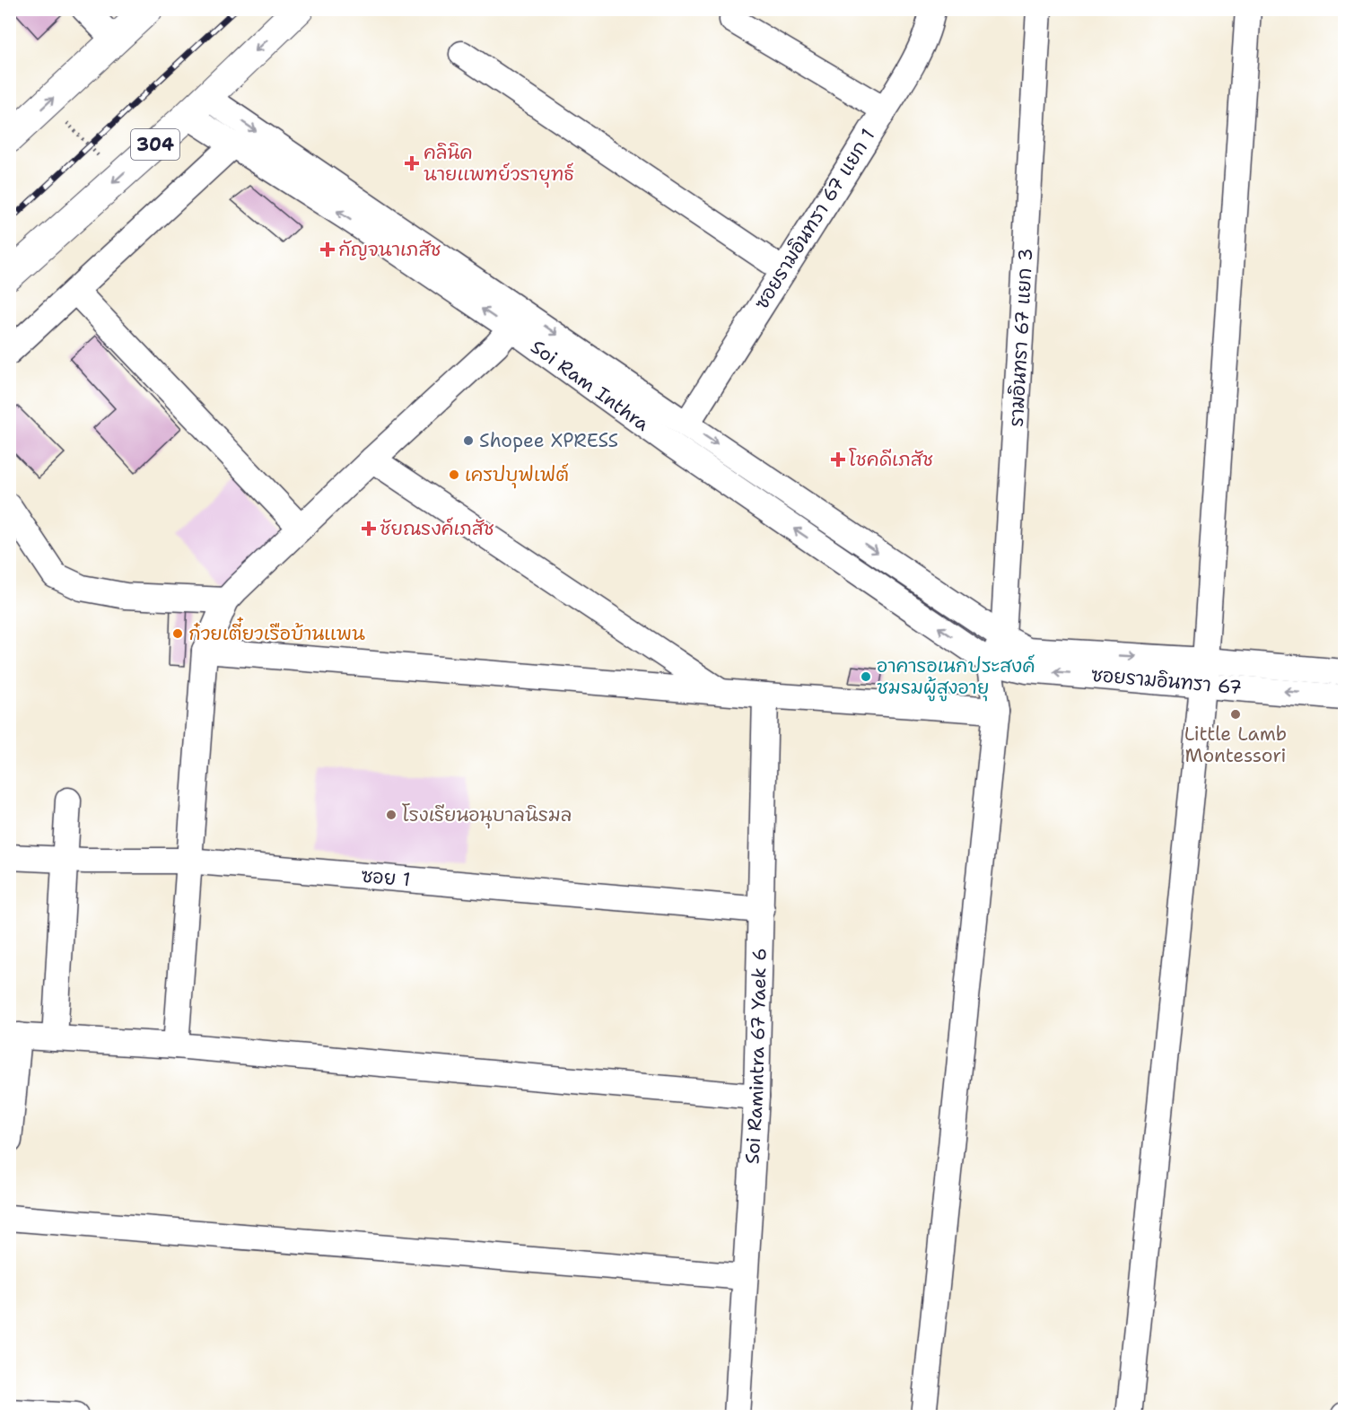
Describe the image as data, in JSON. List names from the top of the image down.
{
  "streets": {
    "main road": ["304"],
    "street": [
      "ซอยรามอินทรา 67 แยก 1",
      "รามอินทรา 67 แยก 3",
      "Soi Ram Inthra",
      "ซอยรามอินทรา 67",
      "ซอย 1",
      "Soi Ramintra 67 Yaek 6"
    ]
  },
  "crossings": [
    ["304", "Soi Ram Inthra"],
    ["ซอยรามอินทรา 67 แยก 1", "Soi Ram Inthra"],
    ["รามอินทรา 67 แยก 3", "Soi Ram Inthra"],
    ["รามอินทรา 67 แยก 3", "ซอยรามอินทรา 67"],
    ["Soi Ram Inthra", "ซอยรามอินทรา 67"],
    ["ซอย 1", "Soi Ramintra 67 Yaek 6"]
  ],
  "places": {
    "health": [
      "คลินิค นายแพทย์วรายุทธ์",
      "กัญจนาเภสัช",
      "โชคดีเภสัช",
      "ชัยณรงค์เภสัช"
    ],
    "other": [
      "Shopee XPRESS",
      "เครปบุฟเฟต์",
      "ก๋วยเตี๋ยวเรือบ้านแพน",
      "อาคารอเนกประสงค์ ชมรมผู้สูงอายุ",
      "Little Lamb Montessori",
      "โรงเรียนอนุบาลนิรมล"
    ]
  }
}
